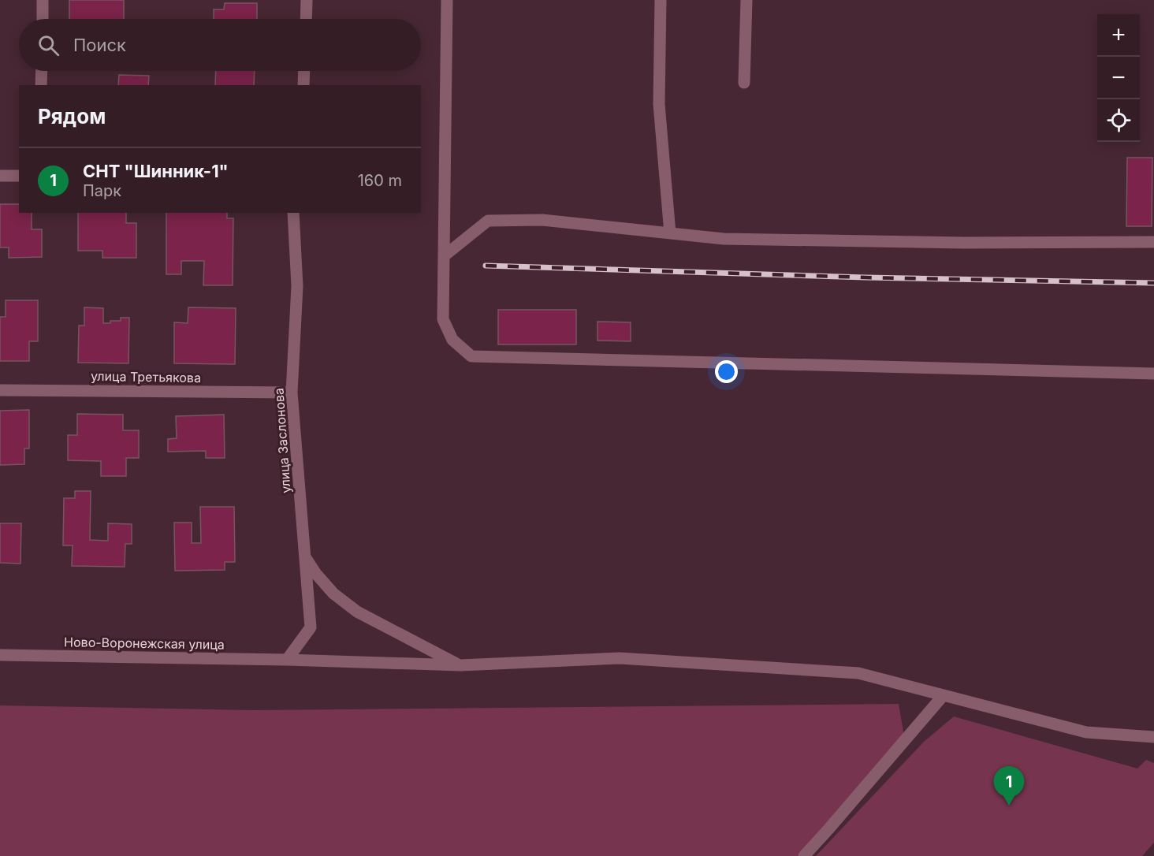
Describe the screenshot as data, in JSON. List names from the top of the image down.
{
  "streets": {
    "street": ["улица Третьякова", "улица Заслонова", "Ново-Воронежская улица"]
  },
  "crossings": [
    ["улица Третьякова", "улица Заслонова"],
    ["улица Заслонова", "Ново-Воронежская улица"]
  ],
  "page": {
    "map_buttons": ["+", "−"],
    "search": "Поиск",
    "heading": "Рядом",
    "list": [
      {
        "mark": "1",
        "name": "СНТ \"Шинник-1\"",
        "note": "Парк",
        "value": "160 m"
      }
    ],
    "pins": "1"
  }
}
